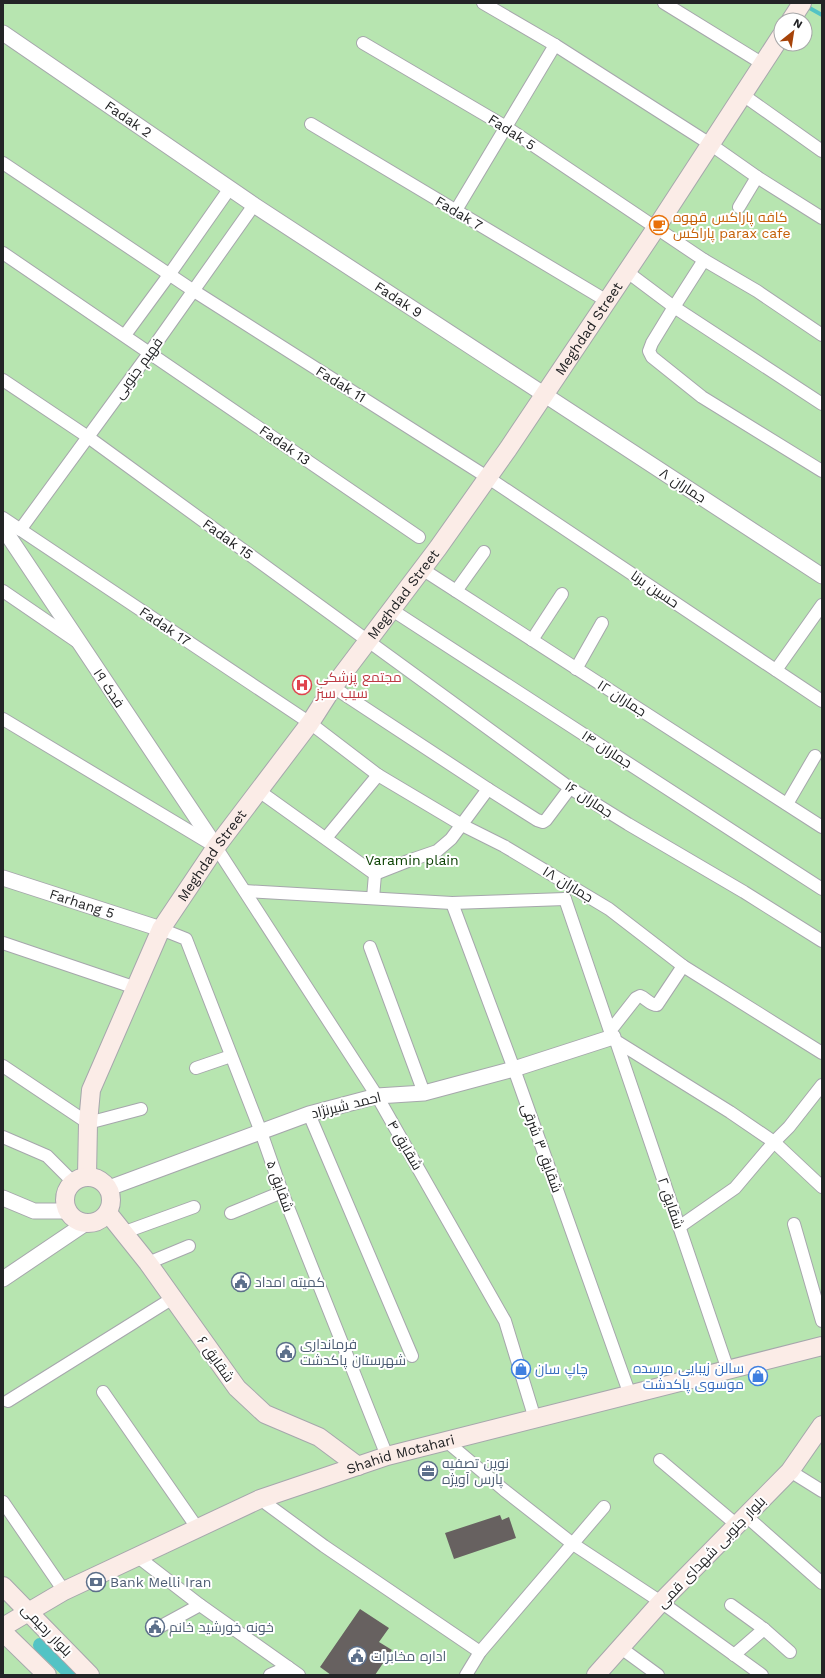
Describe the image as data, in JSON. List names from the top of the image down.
{
  "streets": {
    "main road": [
      "Meghdad Street",
      "شقایق ۶",
      "Shahid Motahari",
      "بلوار جنوبی شهدای قمی",
      "بلوار رحیمی"
    ],
    "street": [
      "Fadak 2",
      "Fadak 5",
      "Fadak 7",
      "Fadak 9",
      "فهیم جنوبی",
      "Fadak 11",
      "Fadak 13",
      "جماران ۸",
      "Fadak 15",
      "حسین برنا",
      "Fadak 17",
      "فدک ۱۹",
      "جماران ۱۲",
      "جماران ۱۴",
      "جماران ۱۶",
      "جماران ۱۸",
      "Farhang 5",
      "احمد شیرنژاد",
      "شقایق ۴",
      "شقایق ۳ شرقی",
      "شقایق ۵",
      "شقایق ۲"
    ]
  },
  "crossings": [
    ["Fadak 2", "Fadak 9"],
    ["Fadak 2", "فهیم جنوبی"],
    ["Fadak 5", "Meghdad Street"],
    ["Fadak 7", "Meghdad Street"],
    ["Fadak 9", "Meghdad Street"],
    ["Fadak 9", "فهیم جنوبی"],
    ["Fadak 9", "جماران ۸"],
    ["Meghdad Street", "Fadak 11"],
    ["Meghdad Street", "جماران ۸"],
    ["Meghdad Street", "Fadak 15"],
    ["Meghdad Street", "حسین برنا"],
    ["Meghdad Street", "Fadak 17"],
    ["Meghdad Street", "فدک ۱۹"],
    ["Meghdad Street", "جماران ۱۲"],
    ["Meghdad Street", "جماران ۱۴"],
    ["Meghdad Street", "جماران ۱۶"],
    ["Meghdad Street", "جماران ۱۸"],
    ["Meghdad Street", "Farhang 5"],
    ["Meghdad Street", "احمد شیرنژاد"],
    ["Meghdad Street", "شقایق ۴"],
    ["Meghdad Street", "شقایق ۵"],
    ["Meghdad Street", "شقایق ۶"],
    ["فهیم جنوبی", "Fadak 11"],
    ["فهیم جنوبی", "Fadak 13"],
    ["فهیم جنوبی", "Fadak 15"],
    ["فهیم جنوبی", "Fadak 17"],
    ["Fadak 11", "حسین برنا"],
    ["Fadak 15", "جماران ۱۶"],
    ["Fadak 17", "جماران ۱۸"],
    ["فدک ۱۹", "شقایق ۴"],
    ["Farhang 5", "شقایق ۵"],
    ["احمد شیرنژاد", "شقایق ۴"],
    ["احمد شیرنژاد", "شقایق ۳ شرقی"],
    ["احمد شیرنژاد", "شقایق ۵"],
    ["احمد شیرنژاد", "شقایق ۲"],
    ["احمد شیرنژاد", "شقایق ۶"],
    ["شقایق ۴", "Shahid Motahari"],
    ["شقایق ۳ شرقی", "Shahid Motahari"],
    ["شقایق ۵", "Shahid Motahari"],
    ["شقایق ۲", "Shahid Motahari"],
    ["شقایق ۶", "Shahid Motahari"],
    ["Shahid Motahari", "بلوار رحیمی"]
  ],
  "parks": ["Varamin plain"],
  "places": {
    "cafe": ["کافه پاراکس قهوه پاراکس parax cafe"],
    "hospital": ["مجتمع پزشکی سیب سبز"],
    "public building": [
      "کمیته امداد",
      "فرمانداری شهرستان پاکدشت",
      "خونه خورشید خانم",
      "اداره مخابرات"
    ],
    "shop": ["چاپ سان", "سالن زیبایی مرسده موسوی پاکدشت"],
    "office": ["نوین تصفیه پارس آویژه"],
    "bank": ["Bank Melli Iran"]
  },
  "north": "top right"
}
